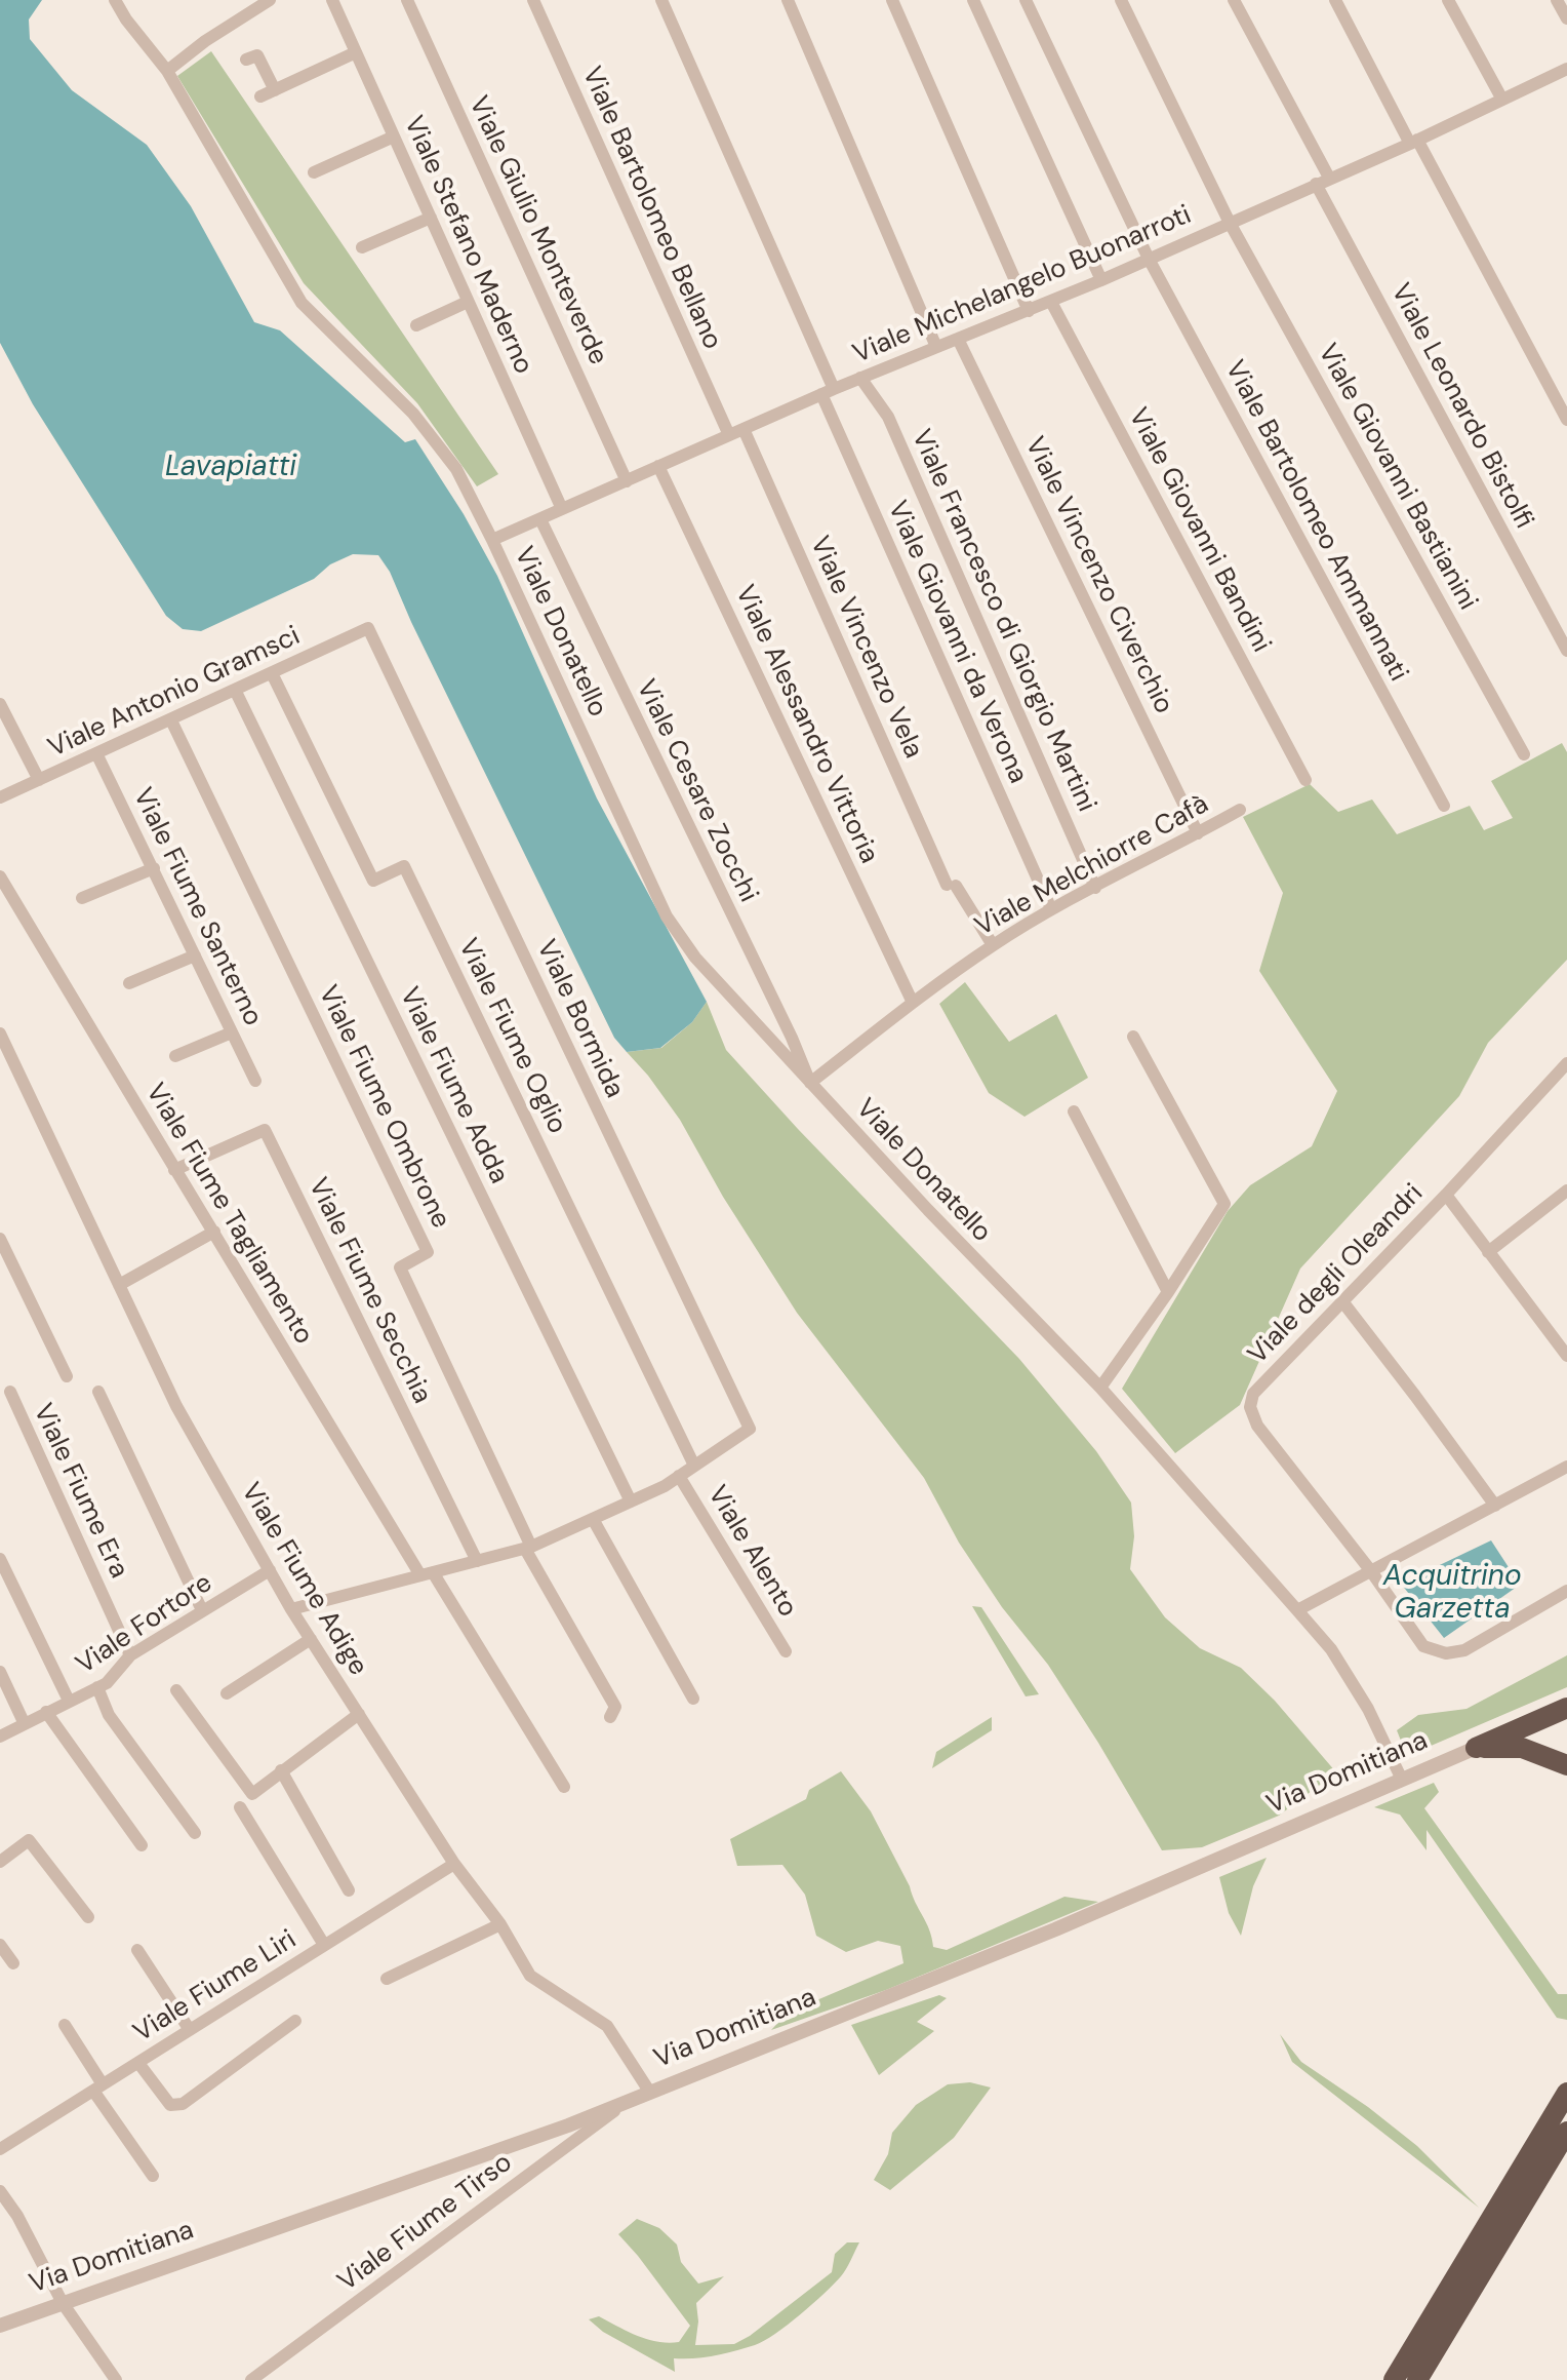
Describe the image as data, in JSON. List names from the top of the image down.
{
  "streets": {
    "street": [
      "Viale Bartolomeo Bellano",
      "Viale Giulio Monteverde",
      "Viale Stefano Maderno",
      "Viale Michelangelo Buonarroti",
      "Viale Leonardo Bistolfi",
      "Viale Giovanni Bastianini",
      "Viale Bartolomeo Ammannati",
      "Viale Giovanni Bandini",
      "Viale Vincenzo Civerchio",
      "Viale Francesco di Giorgio Martini",
      "Viale Donatello",
      "Viale Giovanni da Verona",
      "Viale Vincenzo Vela",
      "Viale Antonio Gramsci",
      "Viale Alessandro Vittoria",
      "Viale Cesare Zocchi",
      "Viale Melchiorre Cafà",
      "Viale Fiume Santerno",
      "Viale Bormida",
      "Viale Fiume Oglio",
      "Viale Fiume Adda",
      "Viale Fiume Ombrone",
      "Viale Fiume Tagliamento",
      "Viale degli Oleandri",
      "Viale Fiume Secchia",
      "Viale Fiume Era",
      "Viale Alento",
      "Viale Fiume Adige",
      "Viale Fortore",
      "Via Domitiana",
      "Viale Fiume Liri",
      "Viale Fiume Tirso"
    ]
  },
  "crossings": [
    ["Viale Bartolomeo Bellano", "Viale Michelangelo Buonarroti"],
    ["Viale Giulio Monteverde", "Viale Michelangelo Buonarroti"],
    ["Viale Stefano Maderno", "Viale Michelangelo Buonarroti"],
    ["Viale Michelangelo Buonarroti", "Viale Leonardo Bistolfi"],
    ["Viale Michelangelo Buonarroti", "Viale Giovanni Bastianini"],
    ["Viale Michelangelo Buonarroti", "Viale Bartolomeo Ammannati"],
    ["Viale Michelangelo Buonarroti", "Viale Giovanni Bandini"],
    ["Viale Michelangelo Buonarroti", "Viale Vincenzo Civerchio"],
    ["Viale Michelangelo Buonarroti", "Viale Francesco di Giorgio Martini"],
    ["Viale Michelangelo Buonarroti", "Viale Donatello"],
    ["Viale Michelangelo Buonarroti", "Viale Giovanni da Verona"],
    ["Viale Michelangelo Buonarroti", "Viale Vincenzo Vela"],
    ["Viale Michelangelo Buonarroti", "Viale Alessandro Vittoria"],
    ["Viale Michelangelo Buonarroti", "Viale Cesare Zocchi"],
    ["Viale Vincenzo Civerchio", "Viale Melchiorre Cafà"],
    ["Viale Francesco di Giorgio Martini", "Viale Melchiorre Cafà"],
    ["Viale Donatello", "Viale Cesare Zocchi"],
    ["Viale Donatello", "Viale Melchiorre Cafà"],
    ["Viale Donatello", "Via Domitiana"],
    ["Viale Giovanni da Verona", "Viale Melchiorre Cafà"],
    ["Viale Vincenzo Vela", "Viale Melchiorre Cafà"],
    ["Viale Antonio Gramsci", "Viale Fiume Santerno"],
    ["Viale Antonio Gramsci", "Viale Bormida"],
    ["Viale Antonio Gramsci", "Viale Fiume Oglio"],
    ["Viale Antonio Gramsci", "Viale Fiume Adda"],
    ["Viale Antonio Gramsci", "Viale Fiume Ombrone"],
    ["Viale Alessandro Vittoria", "Viale Melchiorre Cafà"],
    ["Viale Cesare Zocchi", "Viale Melchiorre Cafà"],
    ["Viale Bormida", "Viale Fiume Oglio"],
    ["Viale Fiume Tagliamento", "Viale Fiume Secchia"],
    ["Viale Fiume Era", "Viale Fortore"],
    ["Viale Fiume Adige", "Viale Fortore"],
    ["Viale Fiume Adige", "Via Domitiana"],
    ["Viale Fiume Adige", "Viale Fiume Liri"],
    ["Via Domitiana", "Viale Fiume Tirso"]
  ],
  "water": ["Lavapiatti", "Acquitrino Garzetta"]
}
